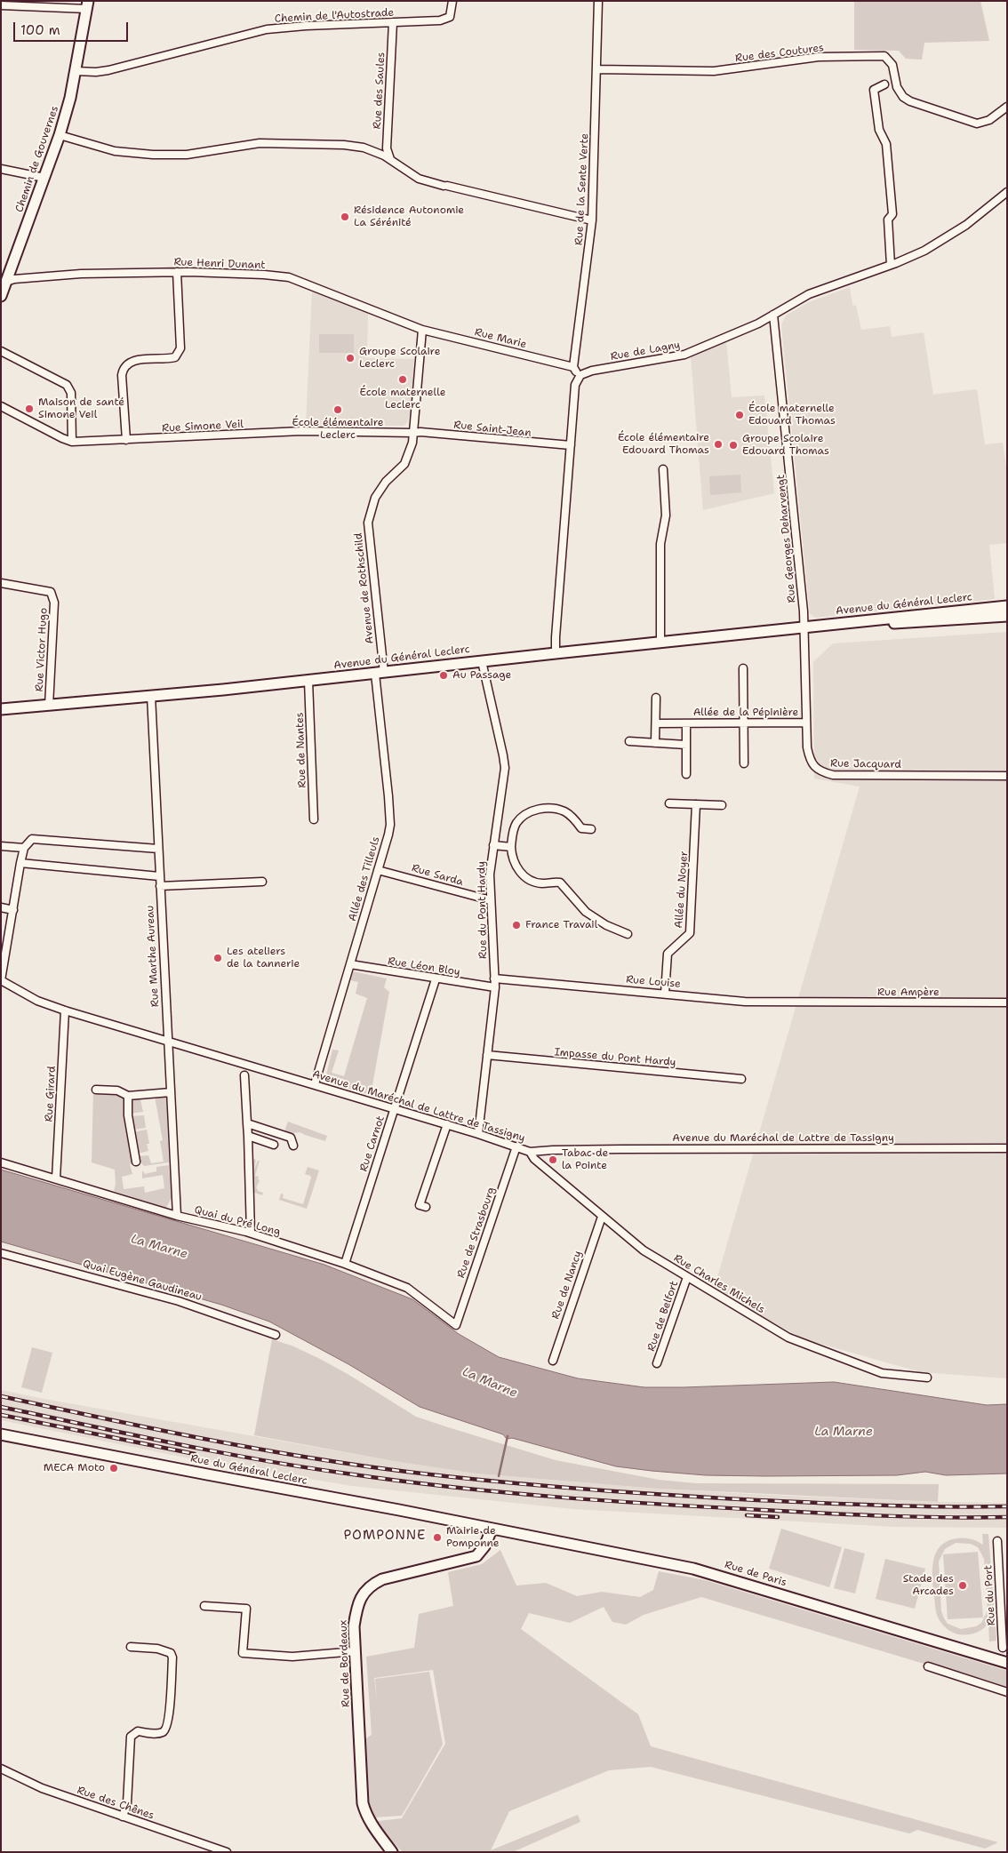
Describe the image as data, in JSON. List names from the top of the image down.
{
  "streets": {
    "main road": [
      "Chemin de Gouvernes",
      "Avenue du Général Leclerc",
      "Rue du Général Leclerc",
      "Rue de Paris",
      "Rue de Bordeaux"
    ],
    "street": [
      "Chemin de l'Autostrade",
      "Rue des Coutures",
      "Rue des Saules",
      "Rue de la Sente Verte",
      "Rue Henri Dunant",
      "Rue Marie",
      "Rue de Lagny",
      "Rue Simone Veil",
      "Rue Saint-Jean",
      "Rue Georges Deharvengt",
      "Avenue de Rothschild",
      "Rue Victor Hugo",
      "Allée de la Pépinière",
      "Rue de Nantes",
      "Rue Jacquard",
      "Rue Sarda",
      "Allée des Tilleuls",
      "Allée du Noyer",
      "Rue du Pont Hardy",
      "Rue Marthe Aureau",
      "Rue Léon Bloy",
      "Rue Louise",
      "Rue Ampère",
      "Impasse du Pont Hardy",
      "Rue Girard",
      "Avenue du Maréchal de Lattre de Tassigny",
      "Rue Carnot",
      "Quai du Pré Long",
      "Rue de Strasbourg",
      "Quai Eugène Gaudineau",
      "Rue Charles Michels",
      "Rue de Nancy",
      "Rue de Belfort",
      "Rue du Port",
      "Rue des Chênes"
    ]
  },
  "crossings": [
    ["Chemin de l'Autostrade", "Rue des Saules"],
    ["Chemin de l'Autostrade", "Chemin de Gouvernes"],
    ["Rue des Coutures", "Rue de la Sente Verte"],
    ["Chemin de Gouvernes", "Rue Henri Dunant"],
    ["Rue de la Sente Verte", "Rue Marie"],
    ["Rue Henri Dunant", "Rue Marie"],
    ["Rue Henri Dunant", "Avenue de Rothschild"],
    ["Rue Marie", "Avenue de Rothschild"],
    ["Rue de Lagny", "Rue Georges Deharvengt"],
    ["Rue Simone Veil", "Rue Saint-Jean"],
    ["Rue Simone Veil", "Avenue de Rothschild"],
    ["Rue Saint-Jean", "Avenue de Rothschild"],
    ["Rue Georges Deharvengt", "Avenue du Général Leclerc"],
    ["Rue Georges Deharvengt", "Rue Jacquard"],
    ["Avenue de Rothschild", "Avenue du Général Leclerc"],
    ["Avenue de Rothschild", "Allée des Tilleuls"],
    ["Avenue du Général Leclerc", "Rue Victor Hugo"],
    ["Avenue du Général Leclerc", "Rue de Nantes"],
    ["Avenue du Général Leclerc", "Rue Jacquard"],
    ["Avenue du Général Leclerc", "Allée des Tilleuls"],
    ["Avenue du Général Leclerc", "Rue du Pont Hardy"],
    ["Avenue du Général Leclerc", "Rue Marthe Aureau"],
    ["Allée de la Pépinière", "Rue Jacquard"],
    ["Rue Sarda", "Allée des Tilleuls"],
    ["Rue Sarda", "Rue du Pont Hardy"],
    ["Allée des Tilleuls", "Rue Léon Bloy"],
    ["Allée des Tilleuls", "Avenue du Maréchal de Lattre de Tassigny"],
    ["Allée du Noyer", "Rue Louise"],
    ["Rue du Pont Hardy", "Rue Léon Bloy"],
    ["Rue du Pont Hardy", "Rue Louise"],
    ["Rue du Pont Hardy", "Impasse du Pont Hardy"],
    ["Rue du Pont Hardy", "Avenue du Maréchal de Lattre de Tassigny"],
    ["Rue Marthe Aureau", "Avenue du Maréchal de Lattre de Tassigny"],
    ["Rue Marthe Aureau", "Quai du Pré Long"],
    ["Rue Léon Bloy", "Rue Carnot"],
    ["Rue Louise", "Rue Ampère"],
    ["Rue Girard", "Avenue du Maréchal de Lattre de Tassigny"],
    ["Rue Girard", "Quai du Pré Long"],
    ["Avenue du Maréchal de Lattre de Tassigny", "Rue Carnot"],
    ["Avenue du Maréchal de Lattre de Tassigny", "Rue de Strasbourg"],
    ["Avenue du Maréchal de Lattre de Tassigny", "Rue Charles Michels"],
    ["Rue Carnot", "Quai du Pré Long"],
    ["Quai du Pré Long", "Rue de Strasbourg"],
    ["Rue Charles Michels", "Rue de Nancy"],
    ["Rue Charles Michels", "Rue de Belfort"],
    ["Rue du Général Leclerc", "Rue de Paris"],
    ["Rue du Général Leclerc", "Rue de Bordeaux"],
    ["Rue de Paris", "Rue du Port"],
    ["Rue de Paris", "Rue de Bordeaux"]
  ],
  "districts": ["POMPONNE"],
  "water": ["La Marne"],
  "places": [
    "Résidence Autonomie La Sérénité",
    "Groupe Scolaire Leclerc",
    "École maternelle Leclerc",
    "Maison de santé Simone Veil",
    "École élémentaire Leclerc",
    "École maternelle Edouard Thomas",
    "École élémentaire Edouard Thomas",
    "Groupe Scolaire Edouard Thomas",
    "Au Passage",
    "France Travail",
    "Les ateliers de la tannerie",
    "Tabac de la Pointe",
    "MECA Moto",
    "Mairie de Pomponne",
    "Stade des Arcades"
  ],
  "scale_bar": "100 m"
}
